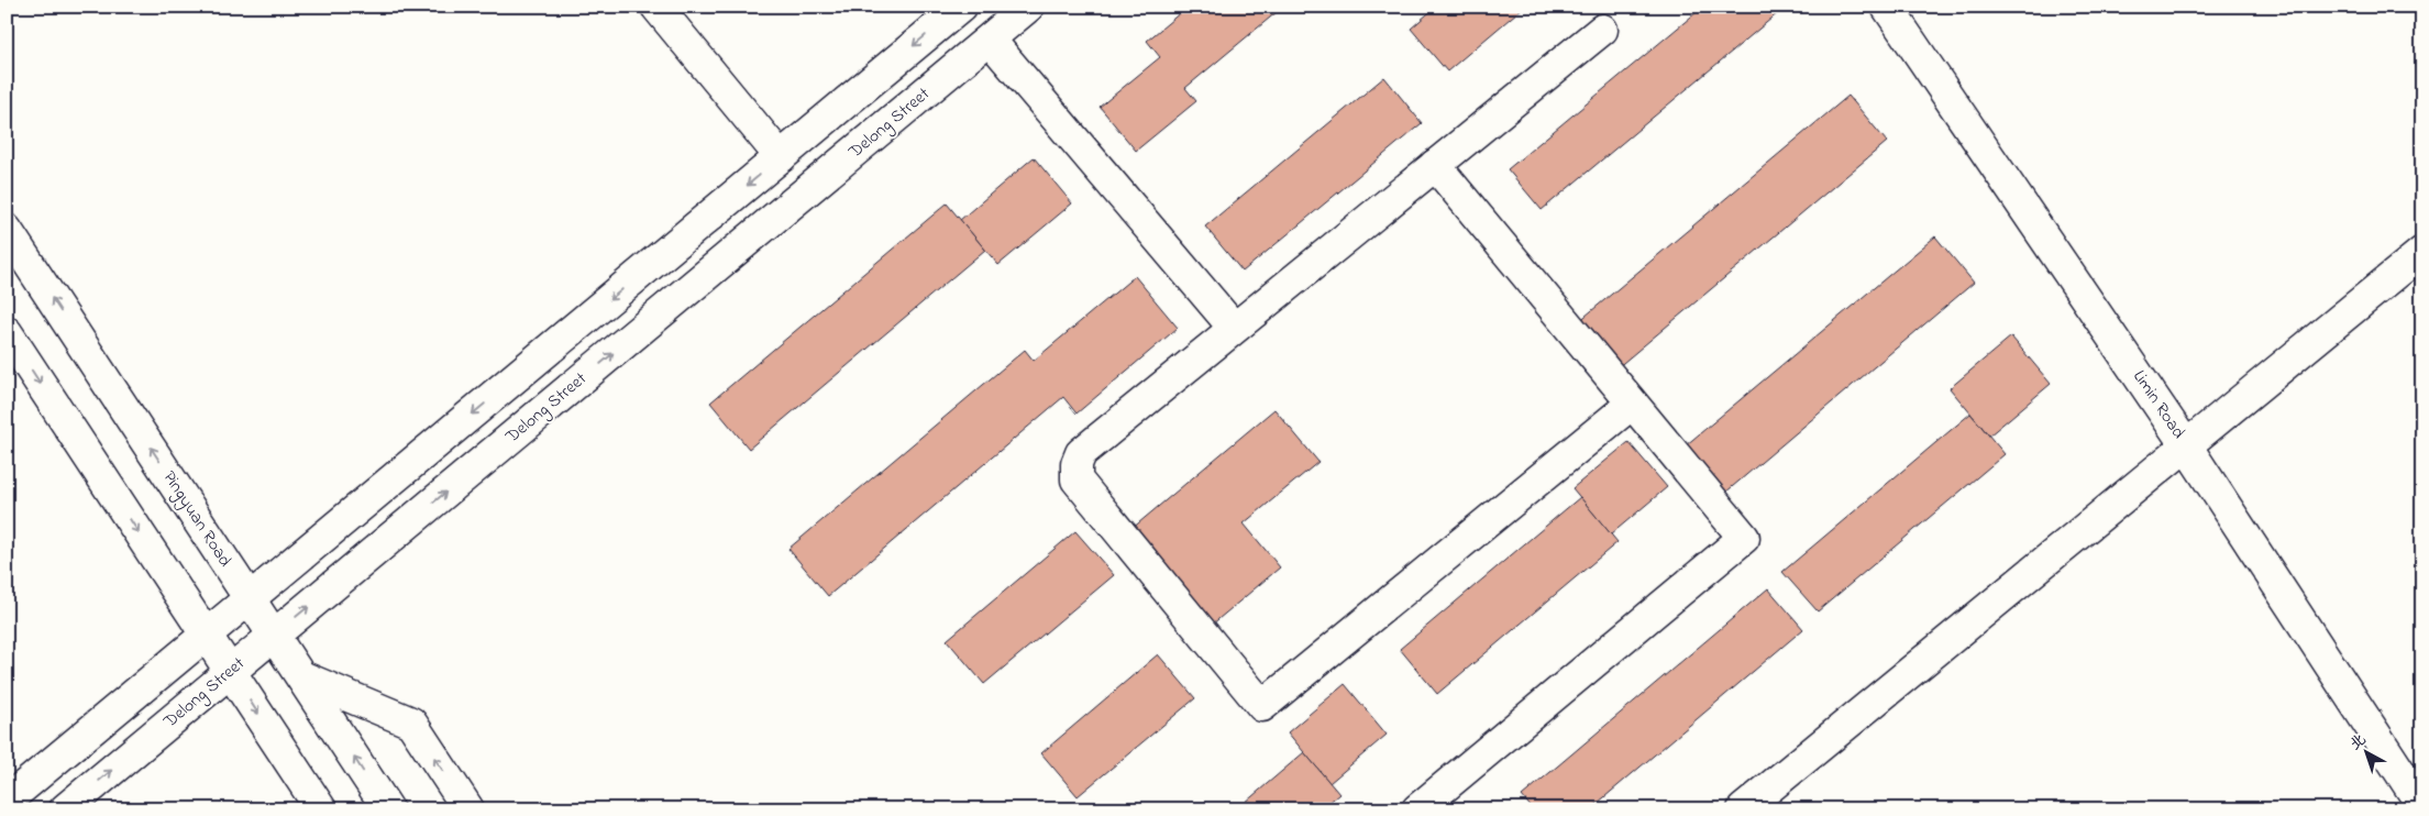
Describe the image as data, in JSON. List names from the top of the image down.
{
  "streets": {
    "main road": ["Delong Street", "Limin Road", "Pingyuan Road"]
  },
  "crossings": [
    ["Delong Street", "Pingyuan Road"]
  ],
  "north": "top left"
}
